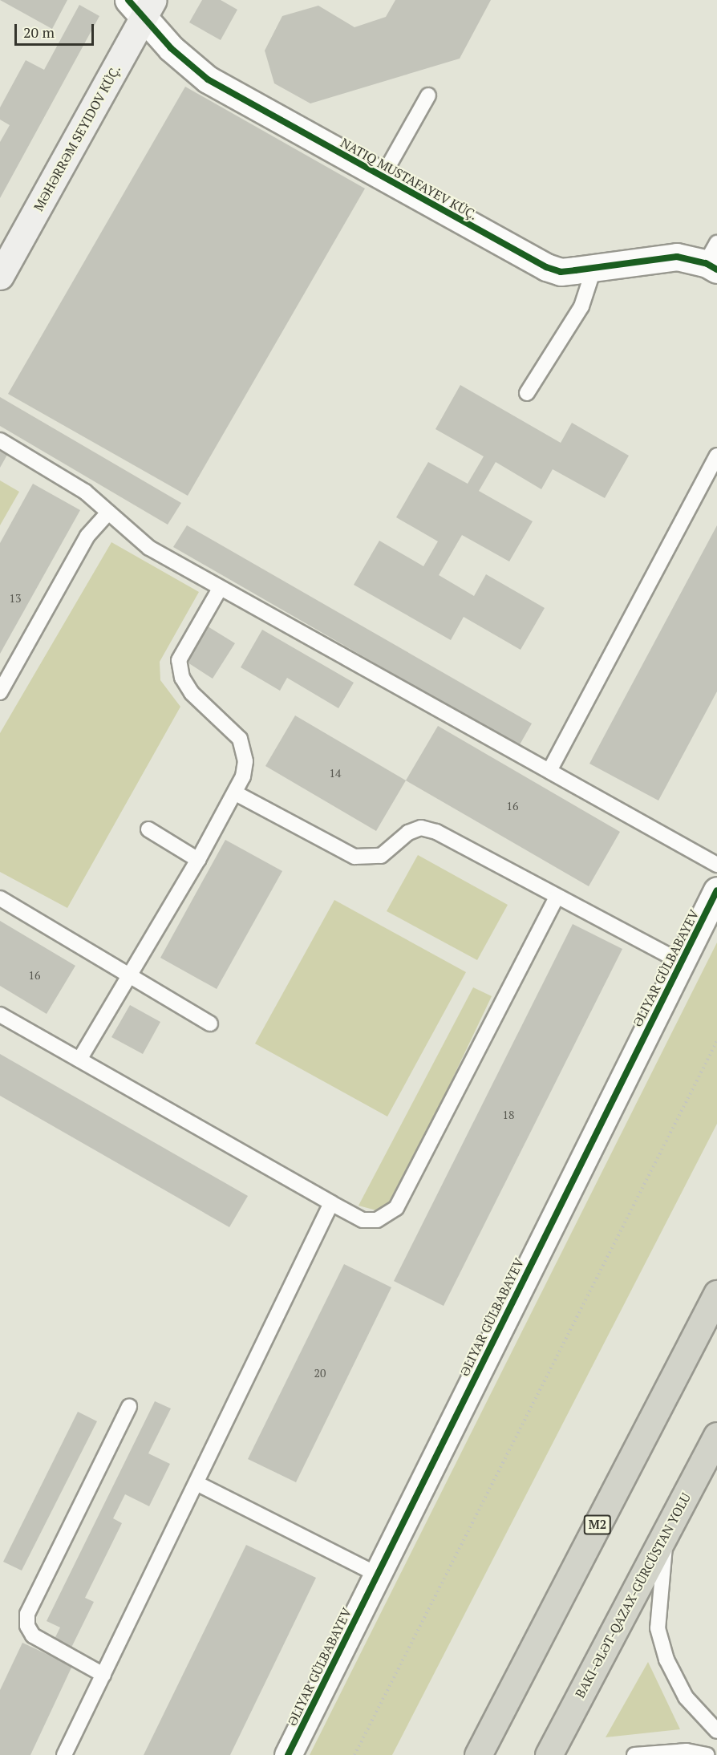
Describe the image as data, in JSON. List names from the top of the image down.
{
  "streets": {
    "highway": ["M2"],
    "main road": ["MƏHƏRRƏM SEYIDOV KÜÇ."],
    "street": ["NATIQ MUSTAFAYEV KÜÇ.", "ƏLIYAR GÜLBABAYEV"]
  },
  "crossings": [
    ["MƏHƏRRƏM SEYIDOV KÜÇ.", "NATIQ MUSTAFAYEV KÜÇ."]
  ],
  "house_numbers": [
    "13",
    "14",
    "16",
    "16",
    "18",
    "20"
  ],
  "scale_bar": "20 m"
}
